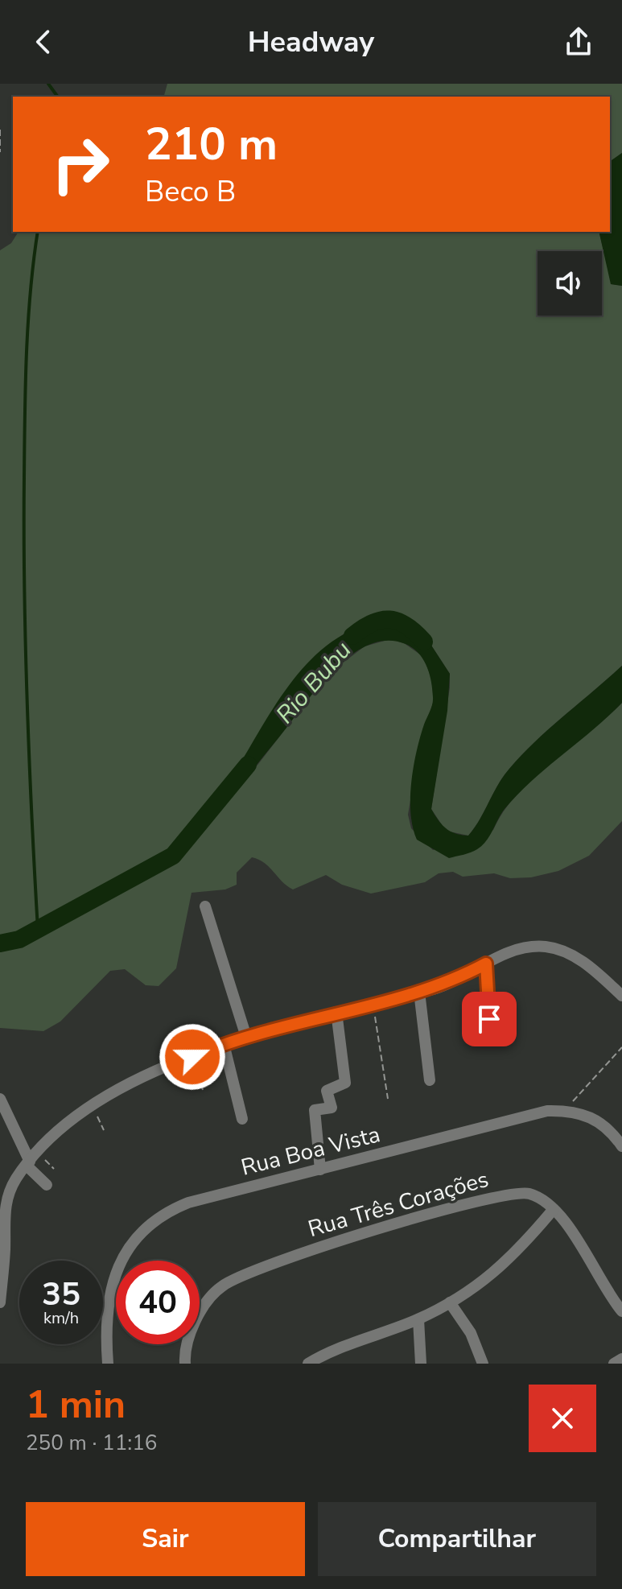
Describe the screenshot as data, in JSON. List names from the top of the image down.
{
  "streets": {
    "street": ["Rua Boa Vista", "Rua Três Corações"]
  },
  "water": ["Rio Bubu"],
  "page": {
    "header": "Headway",
    "turn": ["210 m", "Beco B"],
    "speed": "35 km/h",
    "limit": "40",
    "heading": ["1 min", "250 m · 11:16"],
    "buttons": ["Sair", "Compartilhar"]
  }
}
